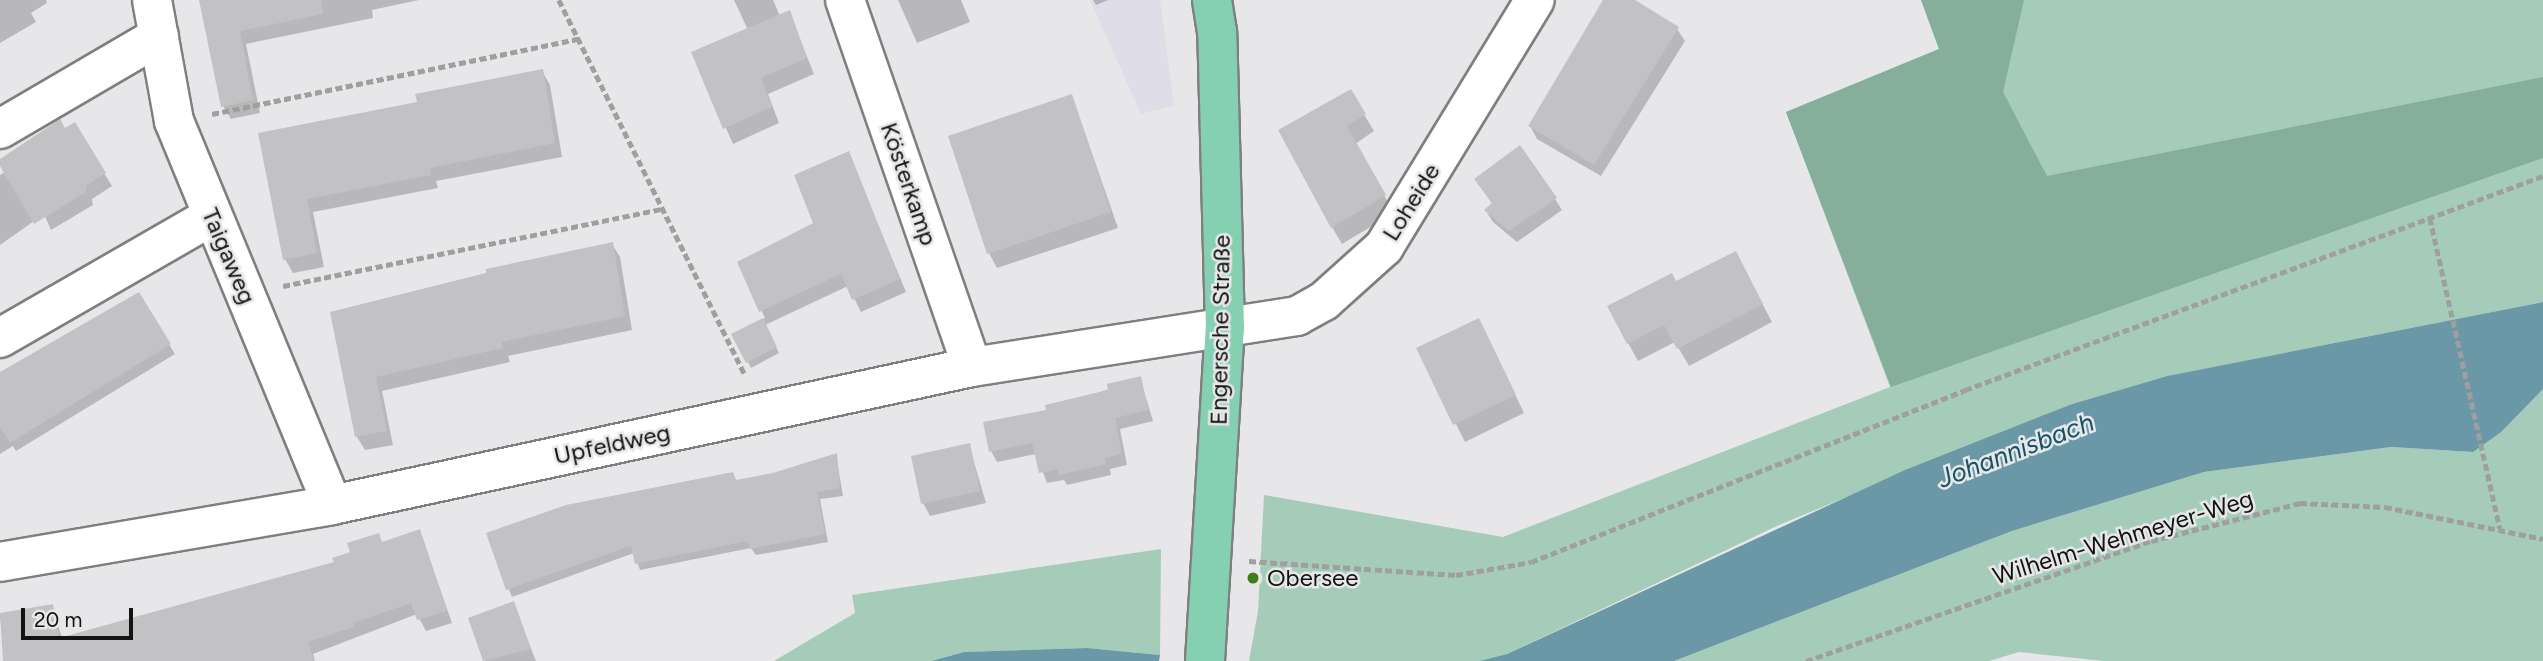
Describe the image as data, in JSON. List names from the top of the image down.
{
  "streets": {
    "main road": ["Engersche Straße"],
    "street": [
      "Kösterkamp",
      "Loheide",
      "Taigaweg",
      "Upfeldweg"
    ],
    "path": ["Wilhelm-Wehmeyer-Weg"]
  },
  "crossings": [
    ["Kösterkamp", "Upfeldweg"],
    ["Loheide", "Engersche Straße"],
    ["Loheide", "Upfeldweg"],
    ["Taigaweg", "Upfeldweg"],
    ["Engersche Straße", "Upfeldweg"]
  ],
  "water": ["Johannisbach"],
  "places": ["Obersee"],
  "scale_bar": "20 m"
}
